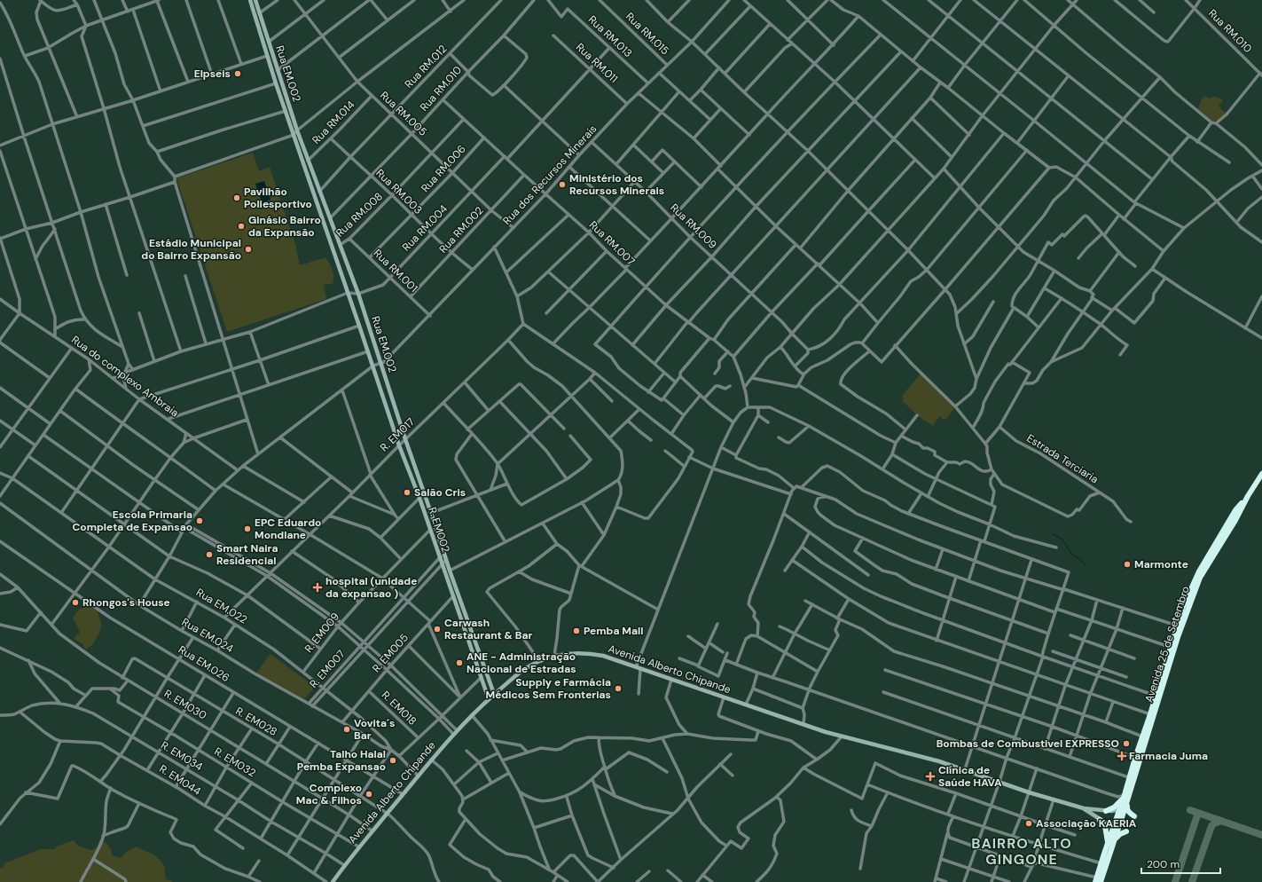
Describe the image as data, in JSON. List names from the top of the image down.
{
  "streets": {
    "highway": ["Avenida 25 de Setembro"],
    "street": [
      "Rua RM.010",
      "Rua RM.015",
      "Rua RM.013",
      "Rua RM.011",
      "Rua RM.012",
      "Rua EM.002",
      "Rua RM.005",
      "Rua RM.014",
      "Rua RM.006",
      "Rua dos Recursos Minerais",
      "Rua RM.003",
      "Rua RM.008",
      "Rua RM.009",
      "Rua RM.004",
      "Rua RM.002",
      "Rua RM.007",
      "Rua RM.001",
      "Rua do complexo Ambraia",
      "R. EM017",
      "Estrada Terciaria",
      "R. EM002",
      "Rua EM.022",
      "R. EM009",
      "Rua EM.024",
      "R. EM005",
      "Rua EM.026",
      "R. EM007",
      "Avenida Alberto Chipande",
      "R. EM030",
      "R. EM018",
      "R. EM028",
      "R. EM034",
      "R. EM032",
      "R. EM044"
    ]
  },
  "crossings": [
    ["Rua RM.010", "Rua EM.002"],
    ["Rua RM.010", "Rua RM.005"],
    ["Rua RM.010", "Rua RM.003"],
    ["Rua RM.010", "Rua RM.007"],
    ["Rua RM.015", "Rua dos Recursos Minerais"],
    ["Rua RM.013", "Rua dos Recursos Minerais"],
    ["Rua RM.013", "Rua RM.004"],
    ["Rua RM.011", "Rua dos Recursos Minerais"],
    ["Rua RM.011", "Rua RM.004"],
    ["Rua RM.012", "Rua EM.002"],
    ["Rua RM.012", "Rua RM.005"],
    ["Rua RM.012", "Rua RM.003"],
    ["Rua EM.002", "Rua RM.014"],
    ["Rua EM.002", "Rua dos Recursos Minerais"],
    ["Rua EM.002", "Rua RM.008"],
    ["Rua EM.002", "Rua RM.004"],
    ["Rua EM.002", "R. EM017"],
    ["Rua EM.002", "R. EM002"],
    ["Rua EM.002", "R. EM007"],
    ["Rua EM.002", "Avenida Alberto Chipande"],
    ["Rua RM.005", "Rua RM.014"],
    ["Rua RM.005", "Rua RM.006"],
    ["Rua RM.005", "Rua dos Recursos Minerais"],
    ["Rua RM.005", "Rua RM.008"],
    ["Rua RM.005", "Rua RM.004"],
    ["Rua RM.005", "Rua RM.002"],
    ["Rua RM.014", "Rua RM.003"],
    ["Rua RM.006", "Rua RM.003"],
    ["Rua RM.006", "Rua RM.007"],
    ["Rua RM.006", "Rua RM.001"],
    ["Rua dos Recursos Minerais", "Rua RM.003"],
    ["Rua dos Recursos Minerais", "Rua RM.009"],
    ["Rua dos Recursos Minerais", "Rua RM.007"],
    ["Rua dos Recursos Minerais", "Rua RM.001"],
    ["Rua RM.003", "Rua RM.008"],
    ["Rua RM.003", "Rua RM.004"],
    ["Rua RM.003", "Rua RM.002"],
    ["Rua RM.008", "Rua RM.007"],
    ["Rua RM.008", "Rua RM.001"],
    ["Rua RM.004", "Rua RM.007"],
    ["Rua RM.004", "Rua RM.001"],
    ["Rua RM.002", "Rua RM.007"],
    ["Rua RM.002", "Rua RM.001"],
    ["R. EM017", "R. EM002"],
    ["R. EM017", "Rua EM.022"],
    ["R. EM002", "R. EM009"],
    ["R. EM002", "R. EM005"],
    ["R. EM002", "R. EM007"],
    ["R. EM002", "Avenida Alberto Chipande"],
    ["Rua EM.022", "R. EM009"],
    ["Rua EM.022", "Rua EM.024"],
    ["Rua EM.022", "R. EM005"],
    ["Rua EM.022", "R. EM007"],
    ["Rua EM.022", "Avenida Alberto Chipande"],
    ["Rua EM.024", "R. EM005"],
    ["Rua EM.024", "R. EM007"],
    ["R. EM005", "R. EM018"],
    ["Rua EM.026", "Avenida Alberto Chipande"],
    ["Avenida Alberto Chipande", "R. EM030"],
    ["Avenida Alberto Chipande", "R. EM028"],
    ["Avenida Alberto Chipande", "R. EM034"],
    ["Avenida Alberto Chipande", "R. EM032"],
    ["R. EM030", "R. EM028"],
    ["R. EM034", "R. EM044"]
  ],
  "districts": ["BAIRRO ALTO GINGONE"],
  "places": {
    "other": [
      "Elpseis",
      "Ministério dos Recursos Minerais",
      "Pavilhão Poliesportivo",
      "Ginásio Bairro da Expansão",
      "Estádio Municipal do Bairro Expansão",
      "Salão Cris",
      "Escola Primaria Completa de Expansao",
      "EPC Eduardo Mondlane",
      "Smart Naira Residencial",
      "Marmonte",
      "Rhongos's House",
      "Carwash Restaurant & Bar",
      "Pemba Mall",
      "ANE - Administração Nacional de Estradas",
      "Supply e Farmácia Médicos Sem Fronterias",
      "Vovita´s Bar",
      "Bombas de Combustivel EXPRESSO",
      "Talho Halal Pemba Expansao",
      "Complexo Mac & Filhos",
      "Associação KAERIA"
    ],
    "health": ["hospital (unidade da expansao )", "Farmacia Juma", "Clínica de Saúde HAVA"]
  },
  "scale_bar": "200 m"
}
